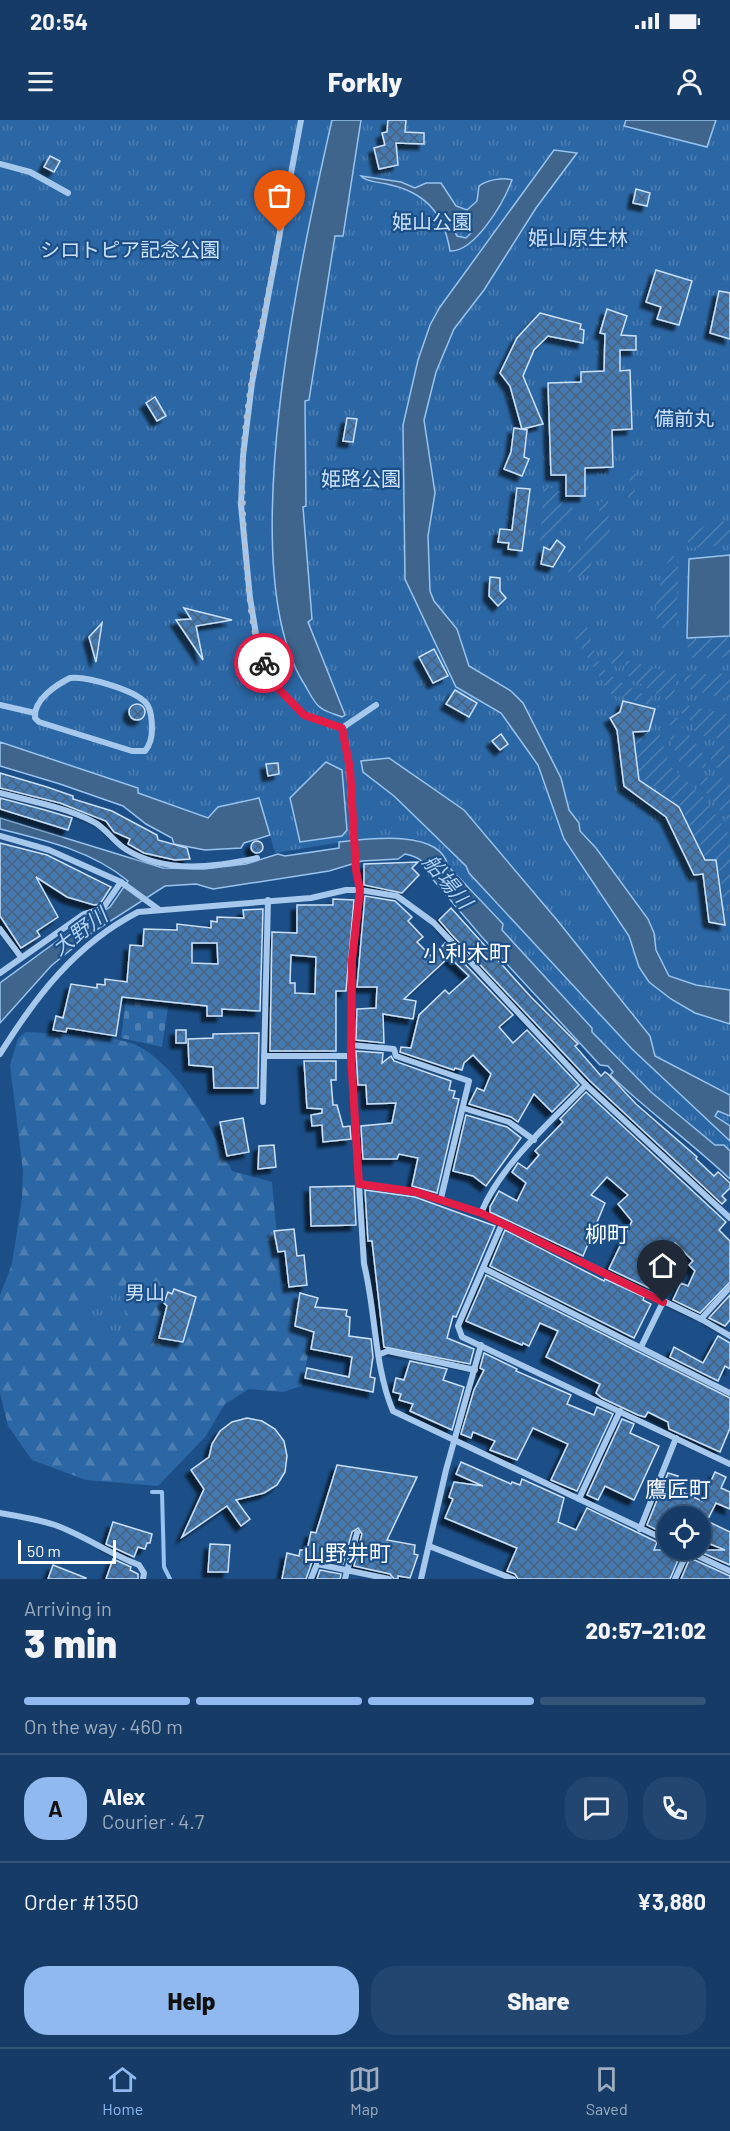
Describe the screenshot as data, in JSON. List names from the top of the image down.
{
  "districts": [
    "小利木町",
    "柳町",
    "鷹匠町",
    "山野井町"
  ],
  "water": ["船場川", "大野川"],
  "parks": [
    "姫山公園",
    "姫山原生林",
    "シロトピア記念公園",
    "備前丸",
    "姫路公園",
    "男山"
  ],
  "scale_bar": "50 m",
  "page": {
    "status": "20:54",
    "header": "Forkly",
    "scale": "50 m",
    "heading": ["3 min", "Arriving in", "20:57–21:02"],
    "panel": [
      "Alex",
      "Courier · 4.7",
      "Order #1350",
      "¥3,880"
    ],
    "bar": "On the way · 460 m",
    "round": "A",
    "buttons": ["Help", "Share"],
    "tabs": ["Home", "Map", "Saved"]
  }
}
